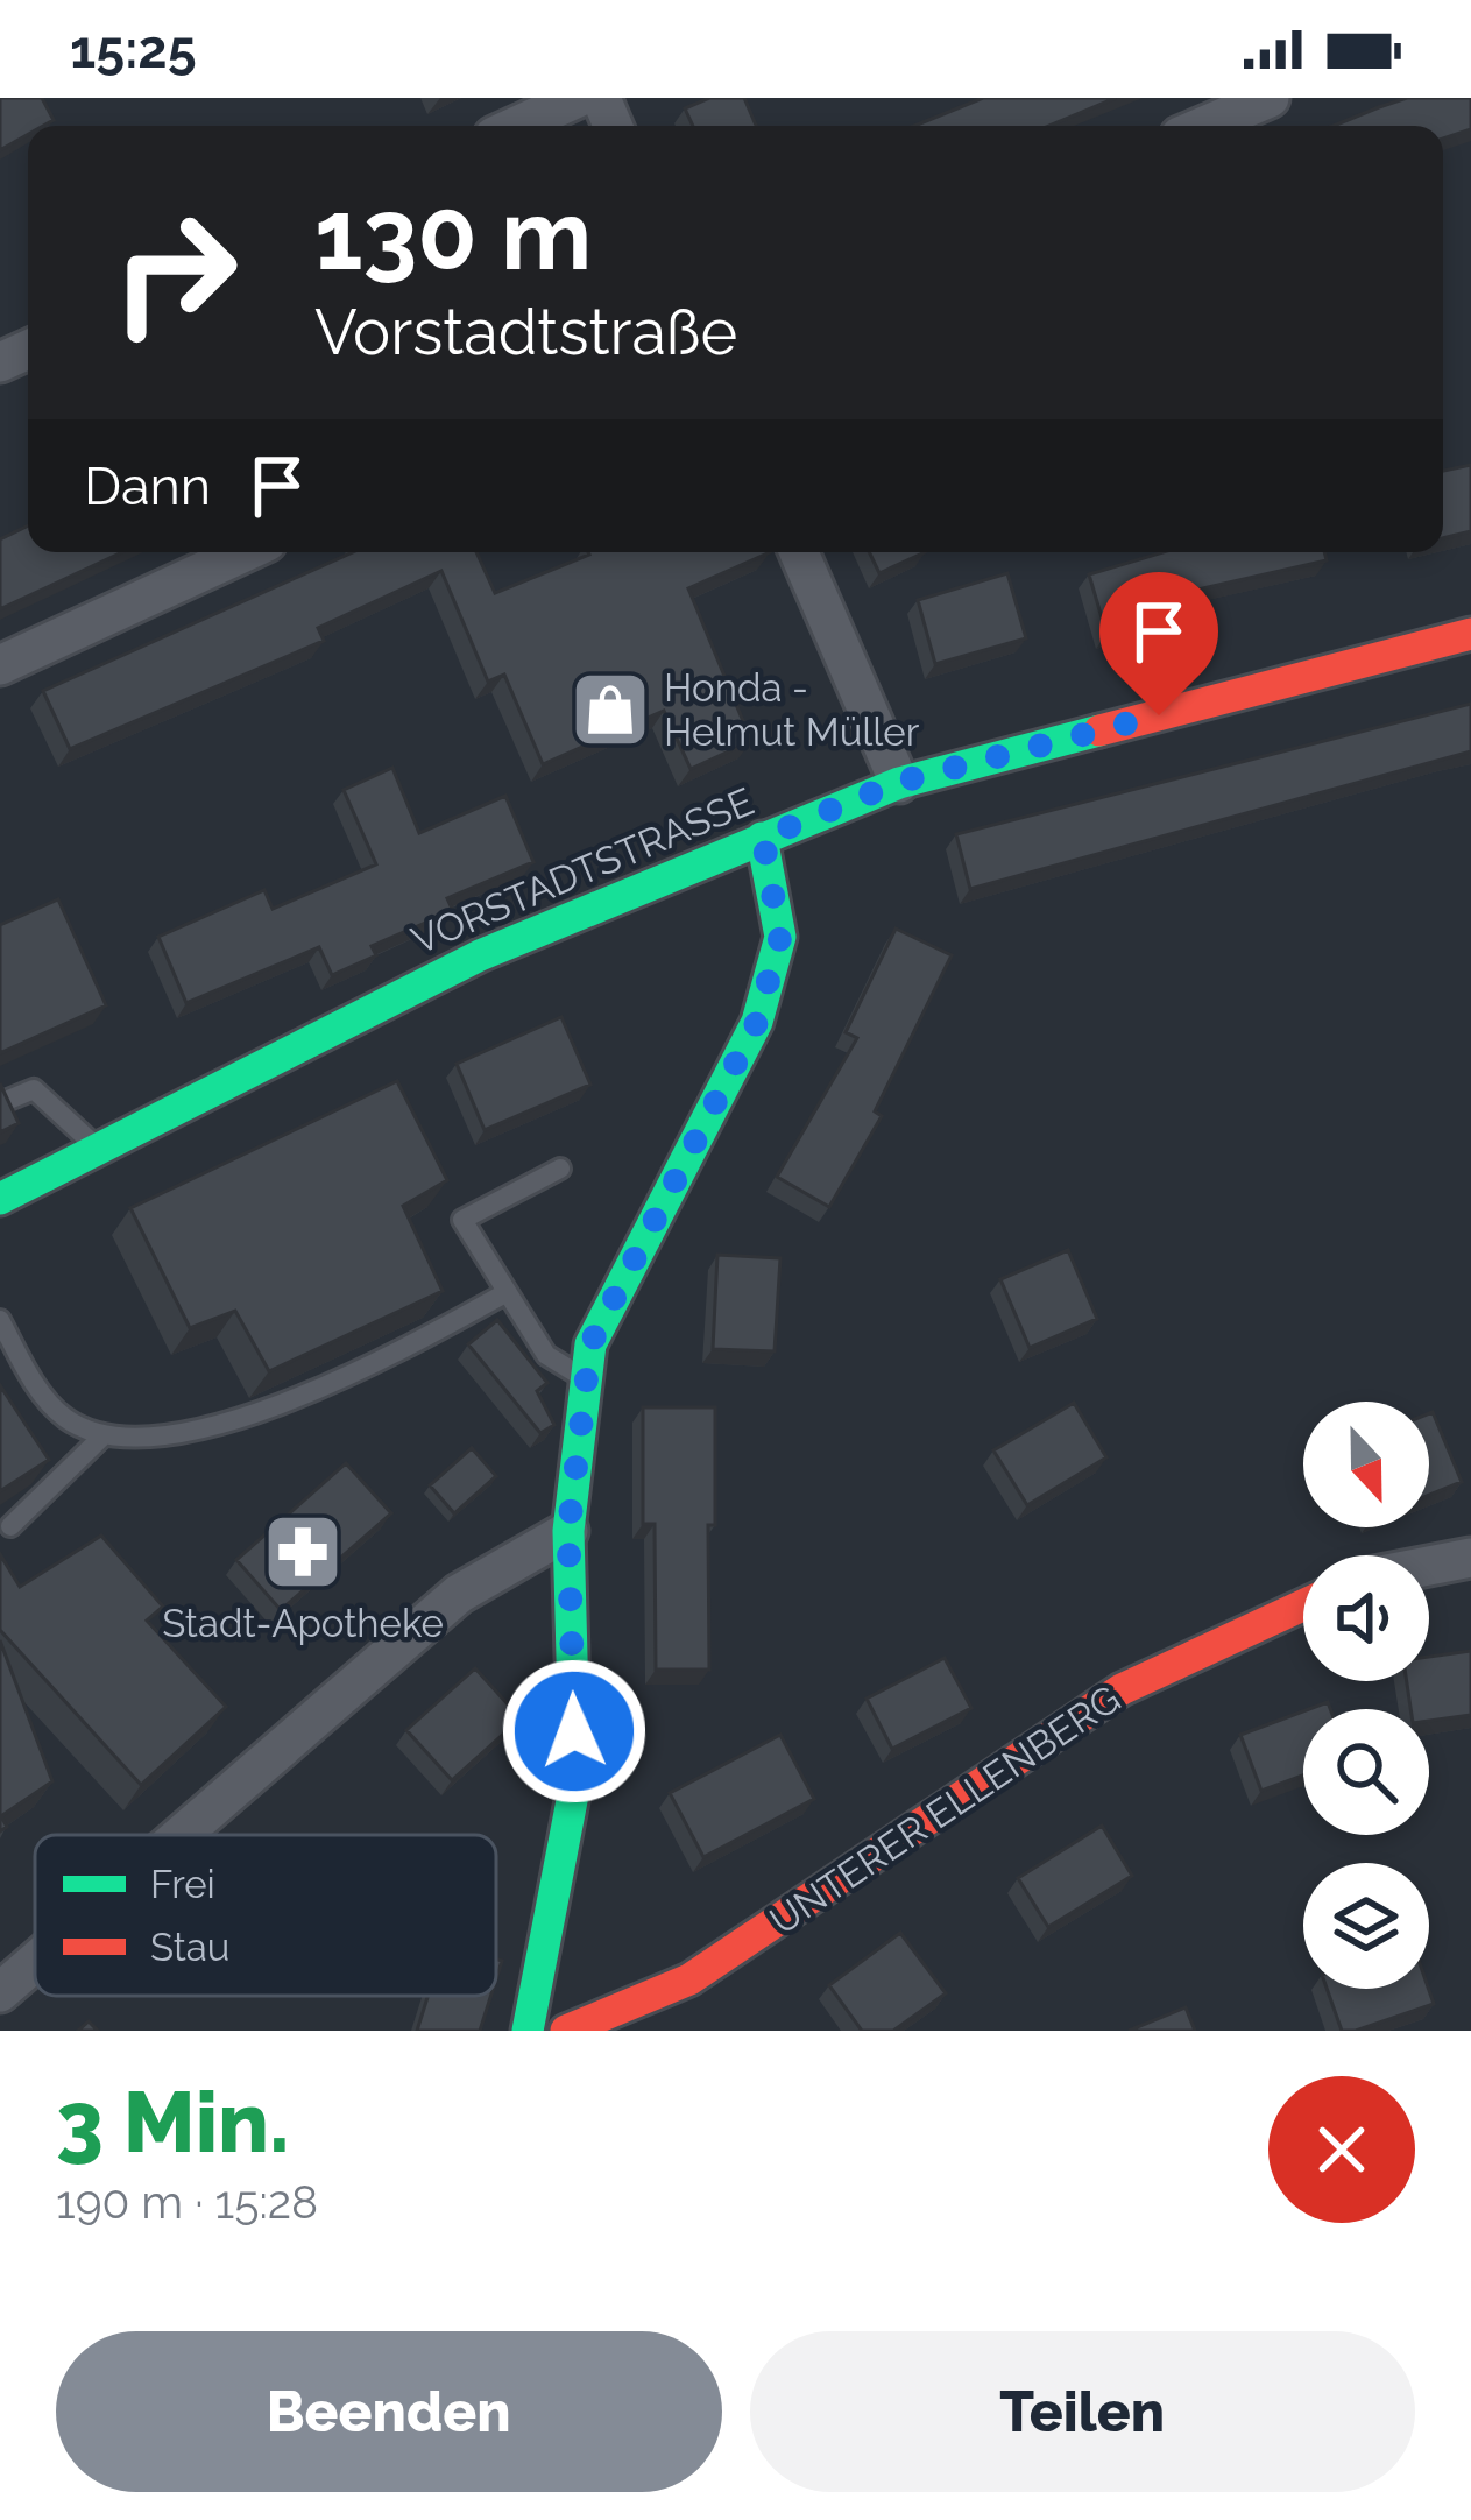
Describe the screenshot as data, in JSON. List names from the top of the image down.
{
  "streets": {
    "street": ["VORSTADTSTRASSE", "UNTERER ELLENBERG"]
  },
  "places": {
    "shop": ["Honda - Helmut Müller"],
    "pharmacy": ["Stadt-Apotheke"]
  },
  "legend": ["Frei", "Stau"],
  "north": "bottom",
  "page": {
    "status": "15:25",
    "turn": ["130 m", "Vorstadtstraße"],
    "then": "Dann",
    "heading": ["3 Min.", "190 m · 15:28"],
    "buttons": ["Beenden", "Teilen"]
  }
}
